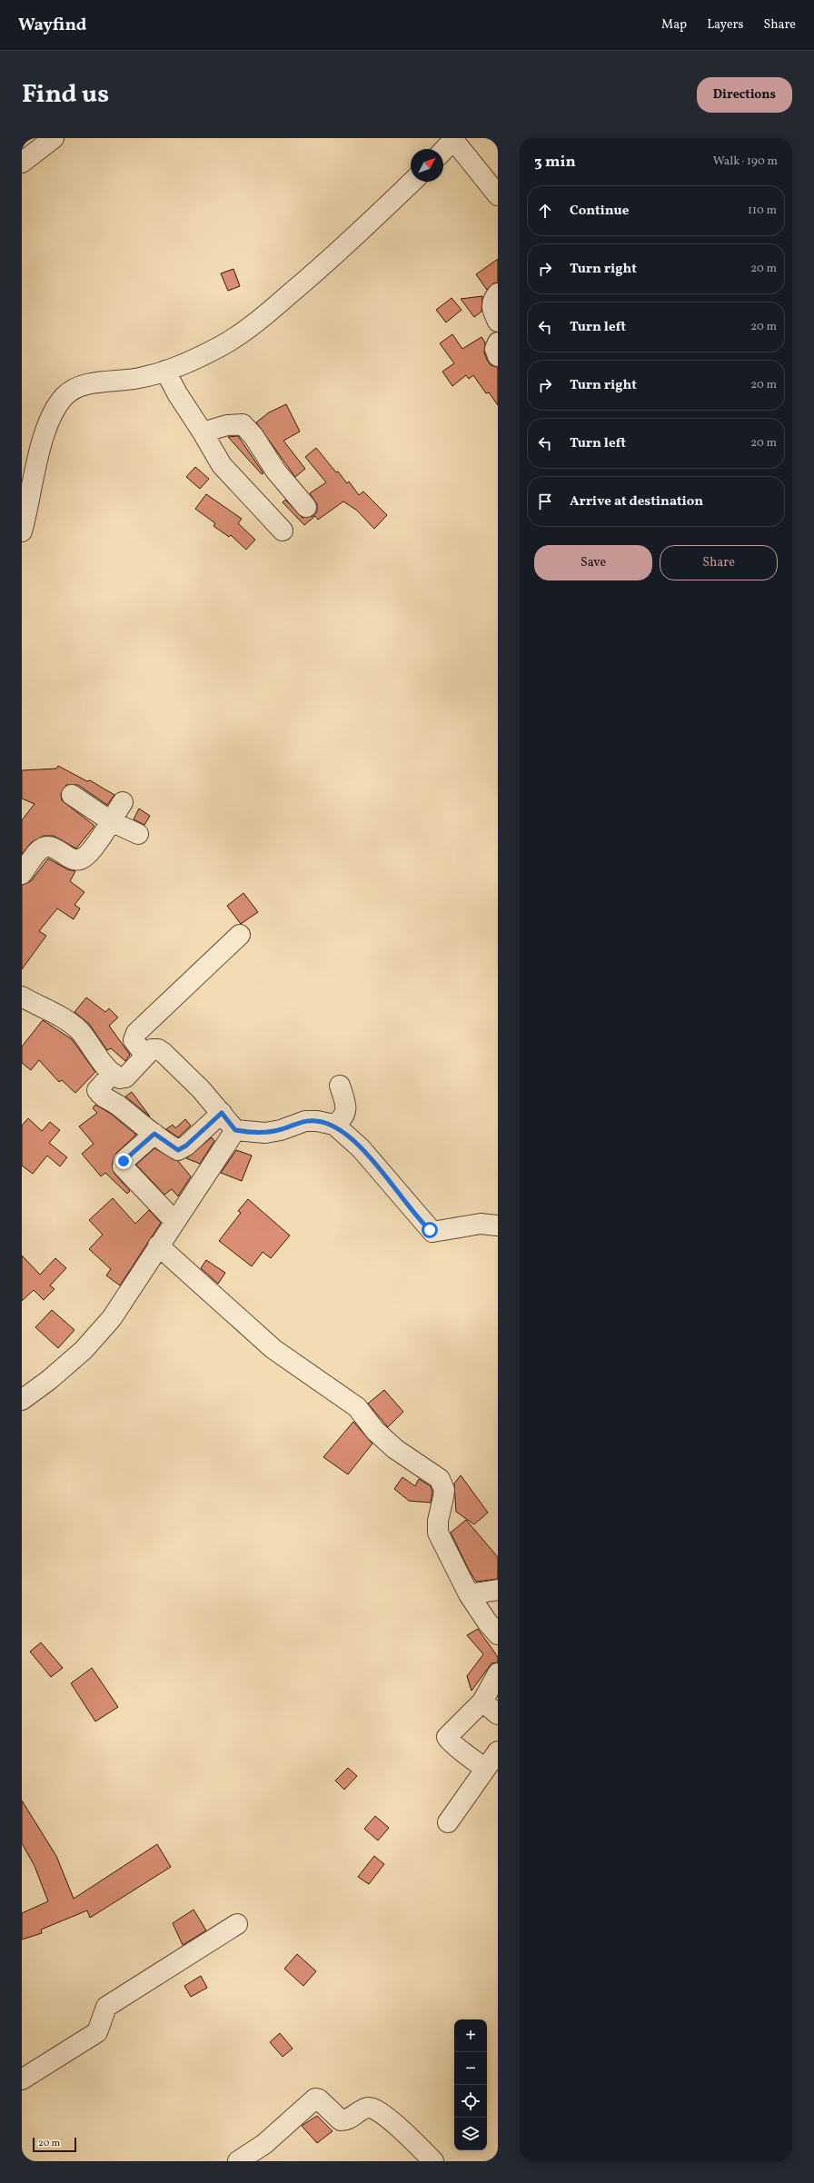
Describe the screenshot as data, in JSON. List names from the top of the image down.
{
  "scale_bar": "20 m",
  "north": "top right",
  "page": {
    "header": "Wayfind",
    "nav": ["Map", "Layers", "Share"],
    "title": "Find us",
    "buttons": [
      "Directions",
      ["Save", "Share"]
    ],
    "heading": ["3 min", "Walk · 190 m"],
    "list": [
      ["Continue", "110 m"],
      ["Turn right", "20 m"],
      ["Turn left", "20 m"],
      ["Turn right", "20 m"],
      ["Turn left", "20 m"],
      "Arrive at destination"
    ],
    "map_buttons": ["+", "−"],
    "scale": "20 m"
  }
}
